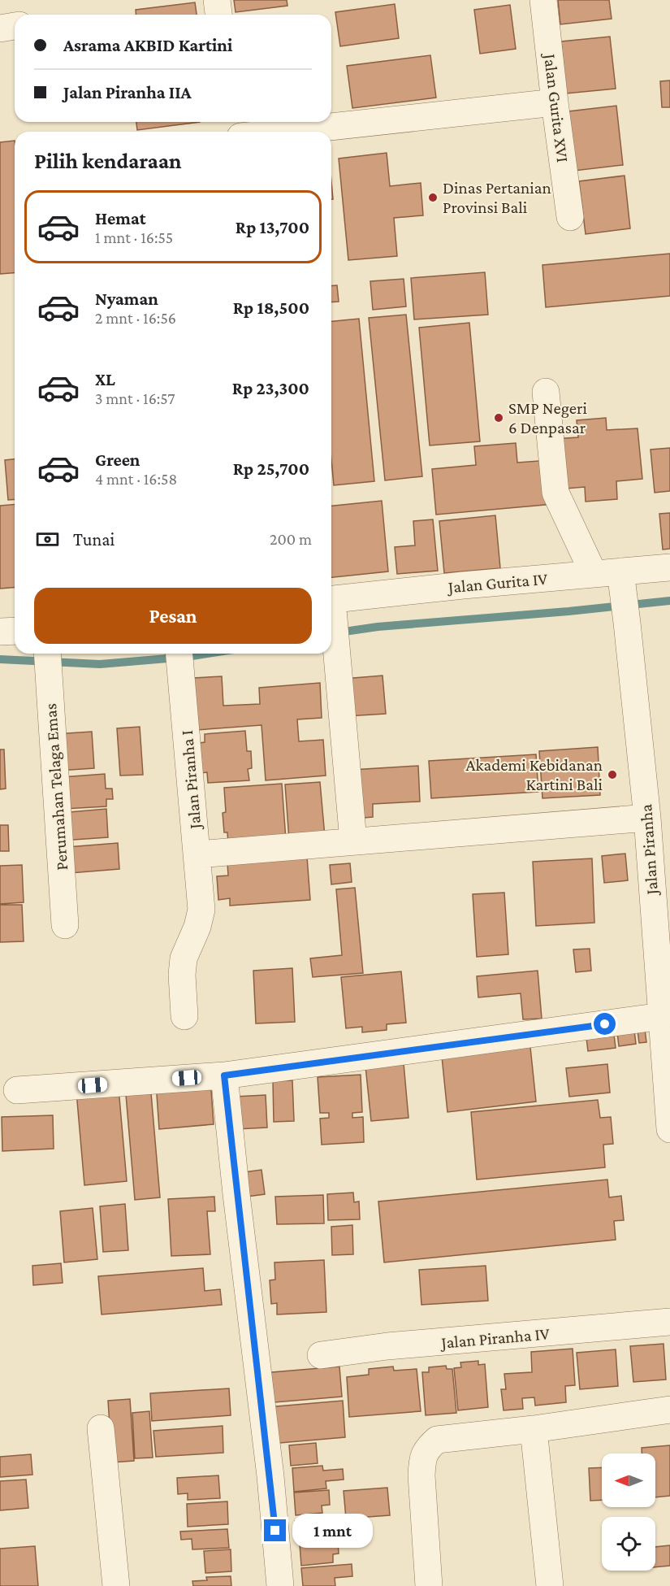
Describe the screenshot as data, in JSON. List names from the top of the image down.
{
  "streets": {
    "street": [
      "Jalan Gurita XVI",
      "Jalan Gurita IV",
      "Jalan Piranha I",
      "Perumahan Telaga Emas",
      "Jalan Piranha",
      "Jalan Piranha IV"
    ]
  },
  "crossings": [
    ["Jalan Gurita IV", "Jalan Piranha"]
  ],
  "places": ["Dinas Pertanian Provinsi Bali", "SMP Negeri 6 Denpasar", "Akademi Kebidanan Kartini Bali"],
  "north": "left",
  "page": {
    "banner": ["Asrama AKBID Kartini", "Jalan Piranha IIA"],
    "heading": "Pilih kendaraan",
    "list": [
      {
        "name": "Hemat",
        "note": "1 mnt · 16:55",
        "value": "Rp 13,700"
      },
      {
        "name": "Nyaman",
        "note": "2 mnt · 16:56",
        "value": "Rp 18,500"
      },
      {
        "name": "XL",
        "note": "3 mnt · 16:57",
        "value": "Rp 23,300"
      },
      {
        "name": "Green",
        "note": "4 mnt · 16:58",
        "value": "Rp 25,700"
      }
    ],
    "pay": ["Tunai", "200 m"],
    "buttons": "Pesan",
    "bubble": "1 mnt"
  }
}
